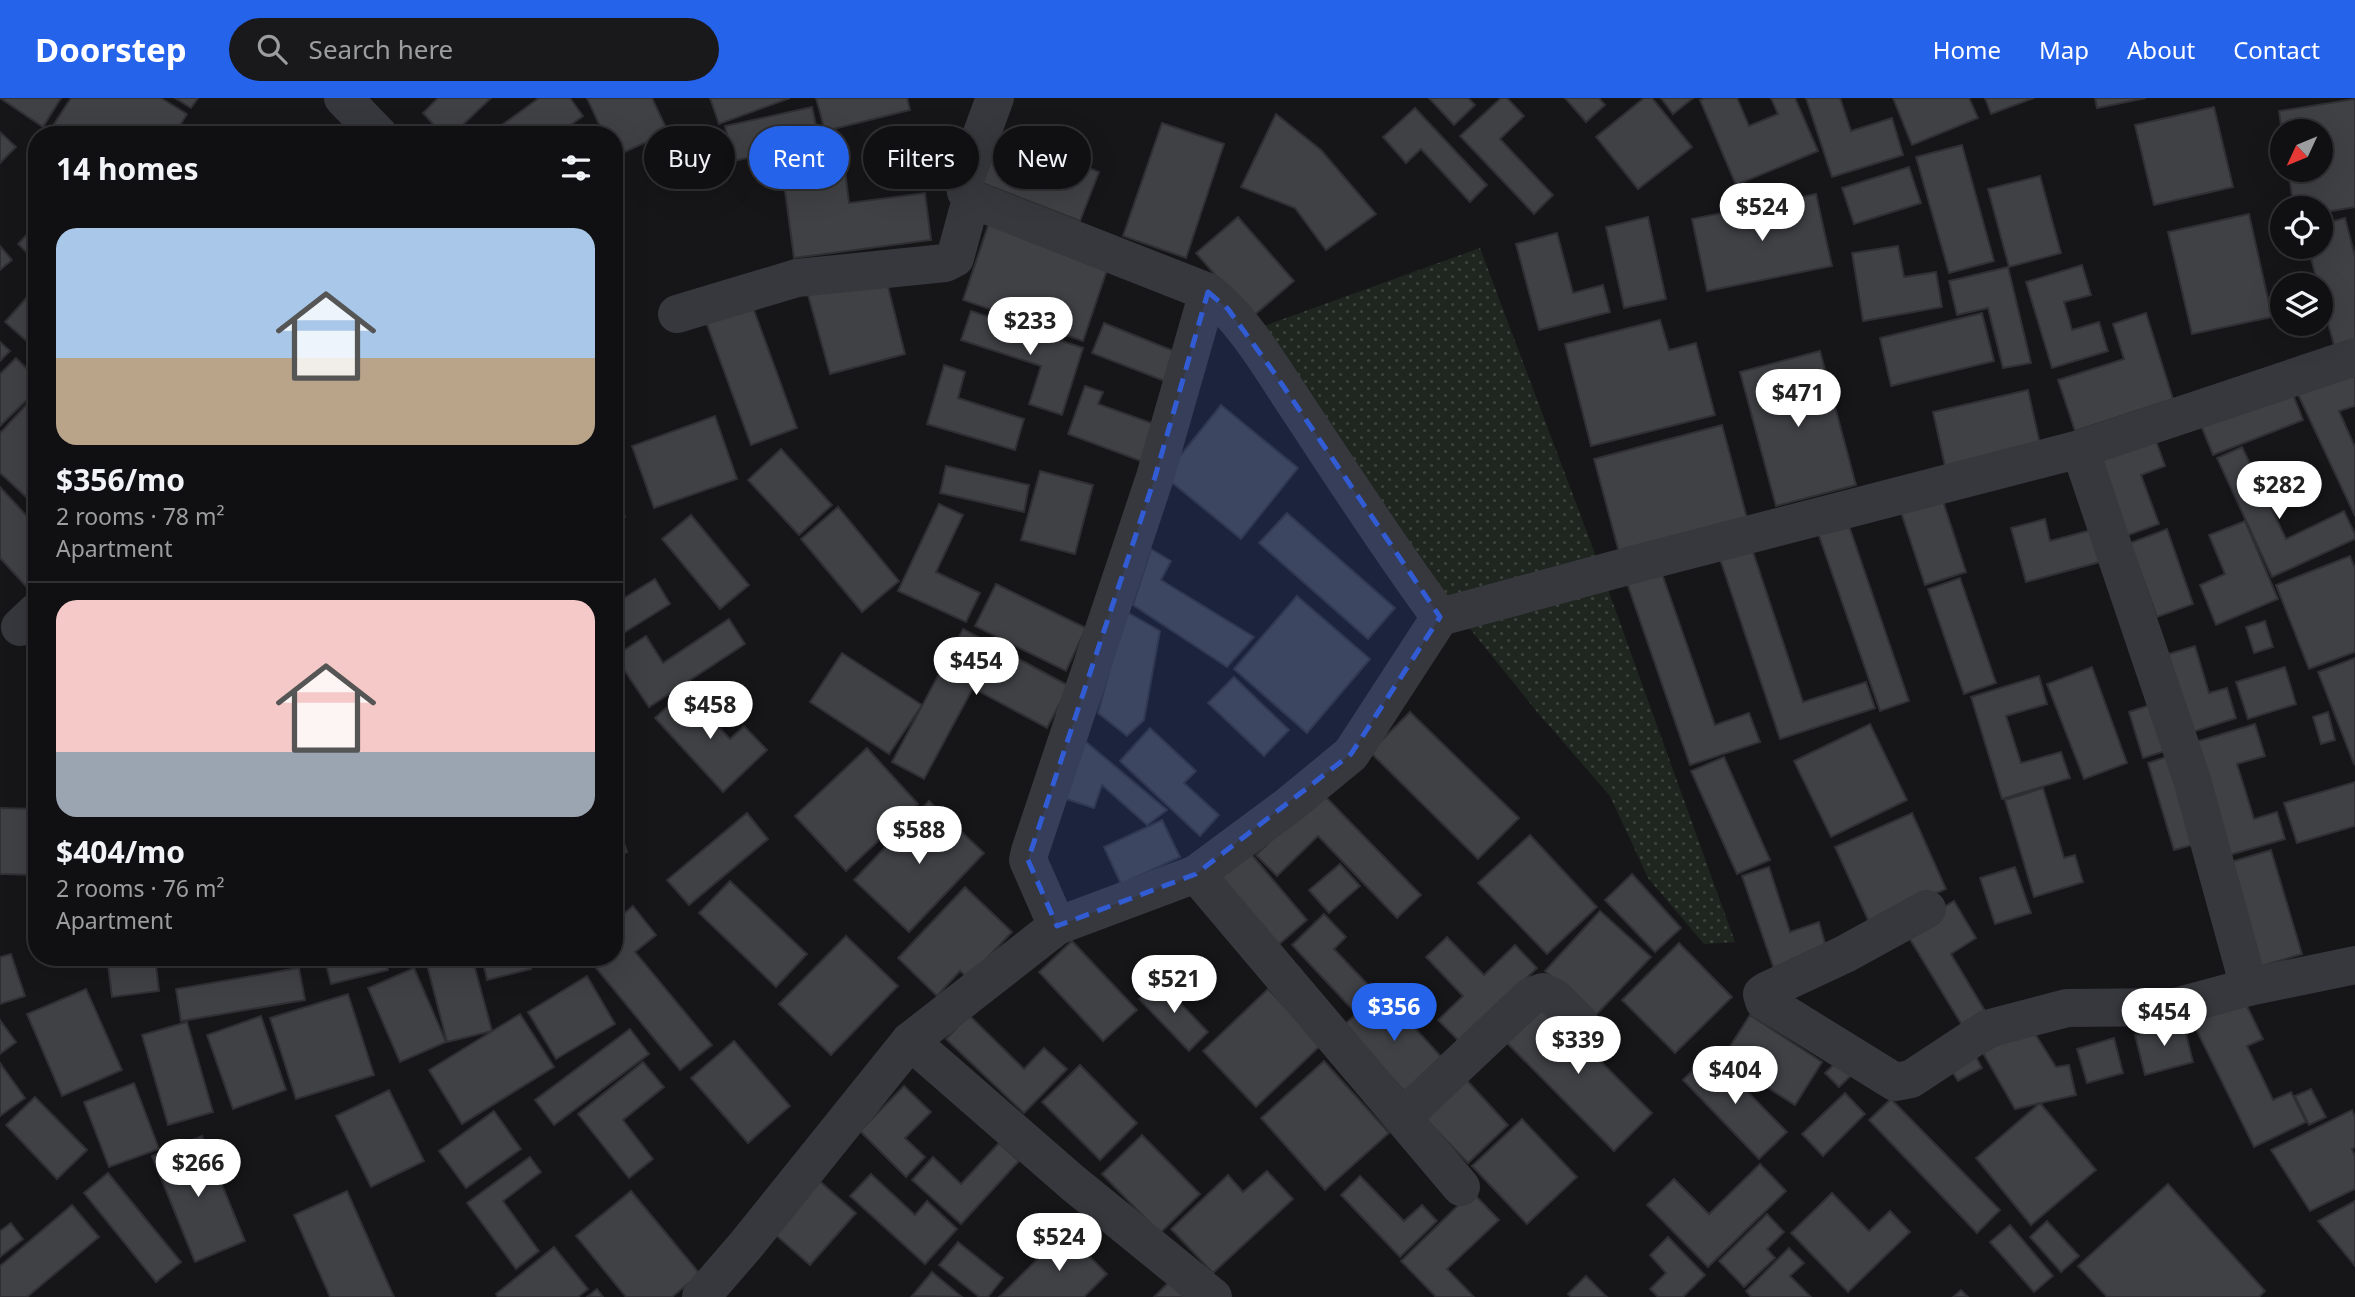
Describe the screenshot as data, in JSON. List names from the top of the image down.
{
  "north": "bottom left",
  "page": {
    "header": "Doorstep",
    "search": "Search here",
    "nav": [
      "Home",
      "Map",
      "About",
      "Contact"
    ],
    "chip": [
      "Buy",
      "Rent",
      "Filters",
      "New"
    ],
    "heading": "14 homes",
    "price": [
      "$524",
      "$233",
      "$471",
      "$282",
      "$454",
      "$458",
      "$588",
      "$521",
      "$356",
      "$454",
      "$339",
      "$404",
      "$266",
      "$524"
    ],
    "list": [
      {
        "name": "$356/mo",
        "note": "2 rooms · 78 m² · Apartment"
      },
      {
        "name": "$404/mo",
        "note": "2 rooms · 76 m² · Apartment"
      }
    ]
  }
}
